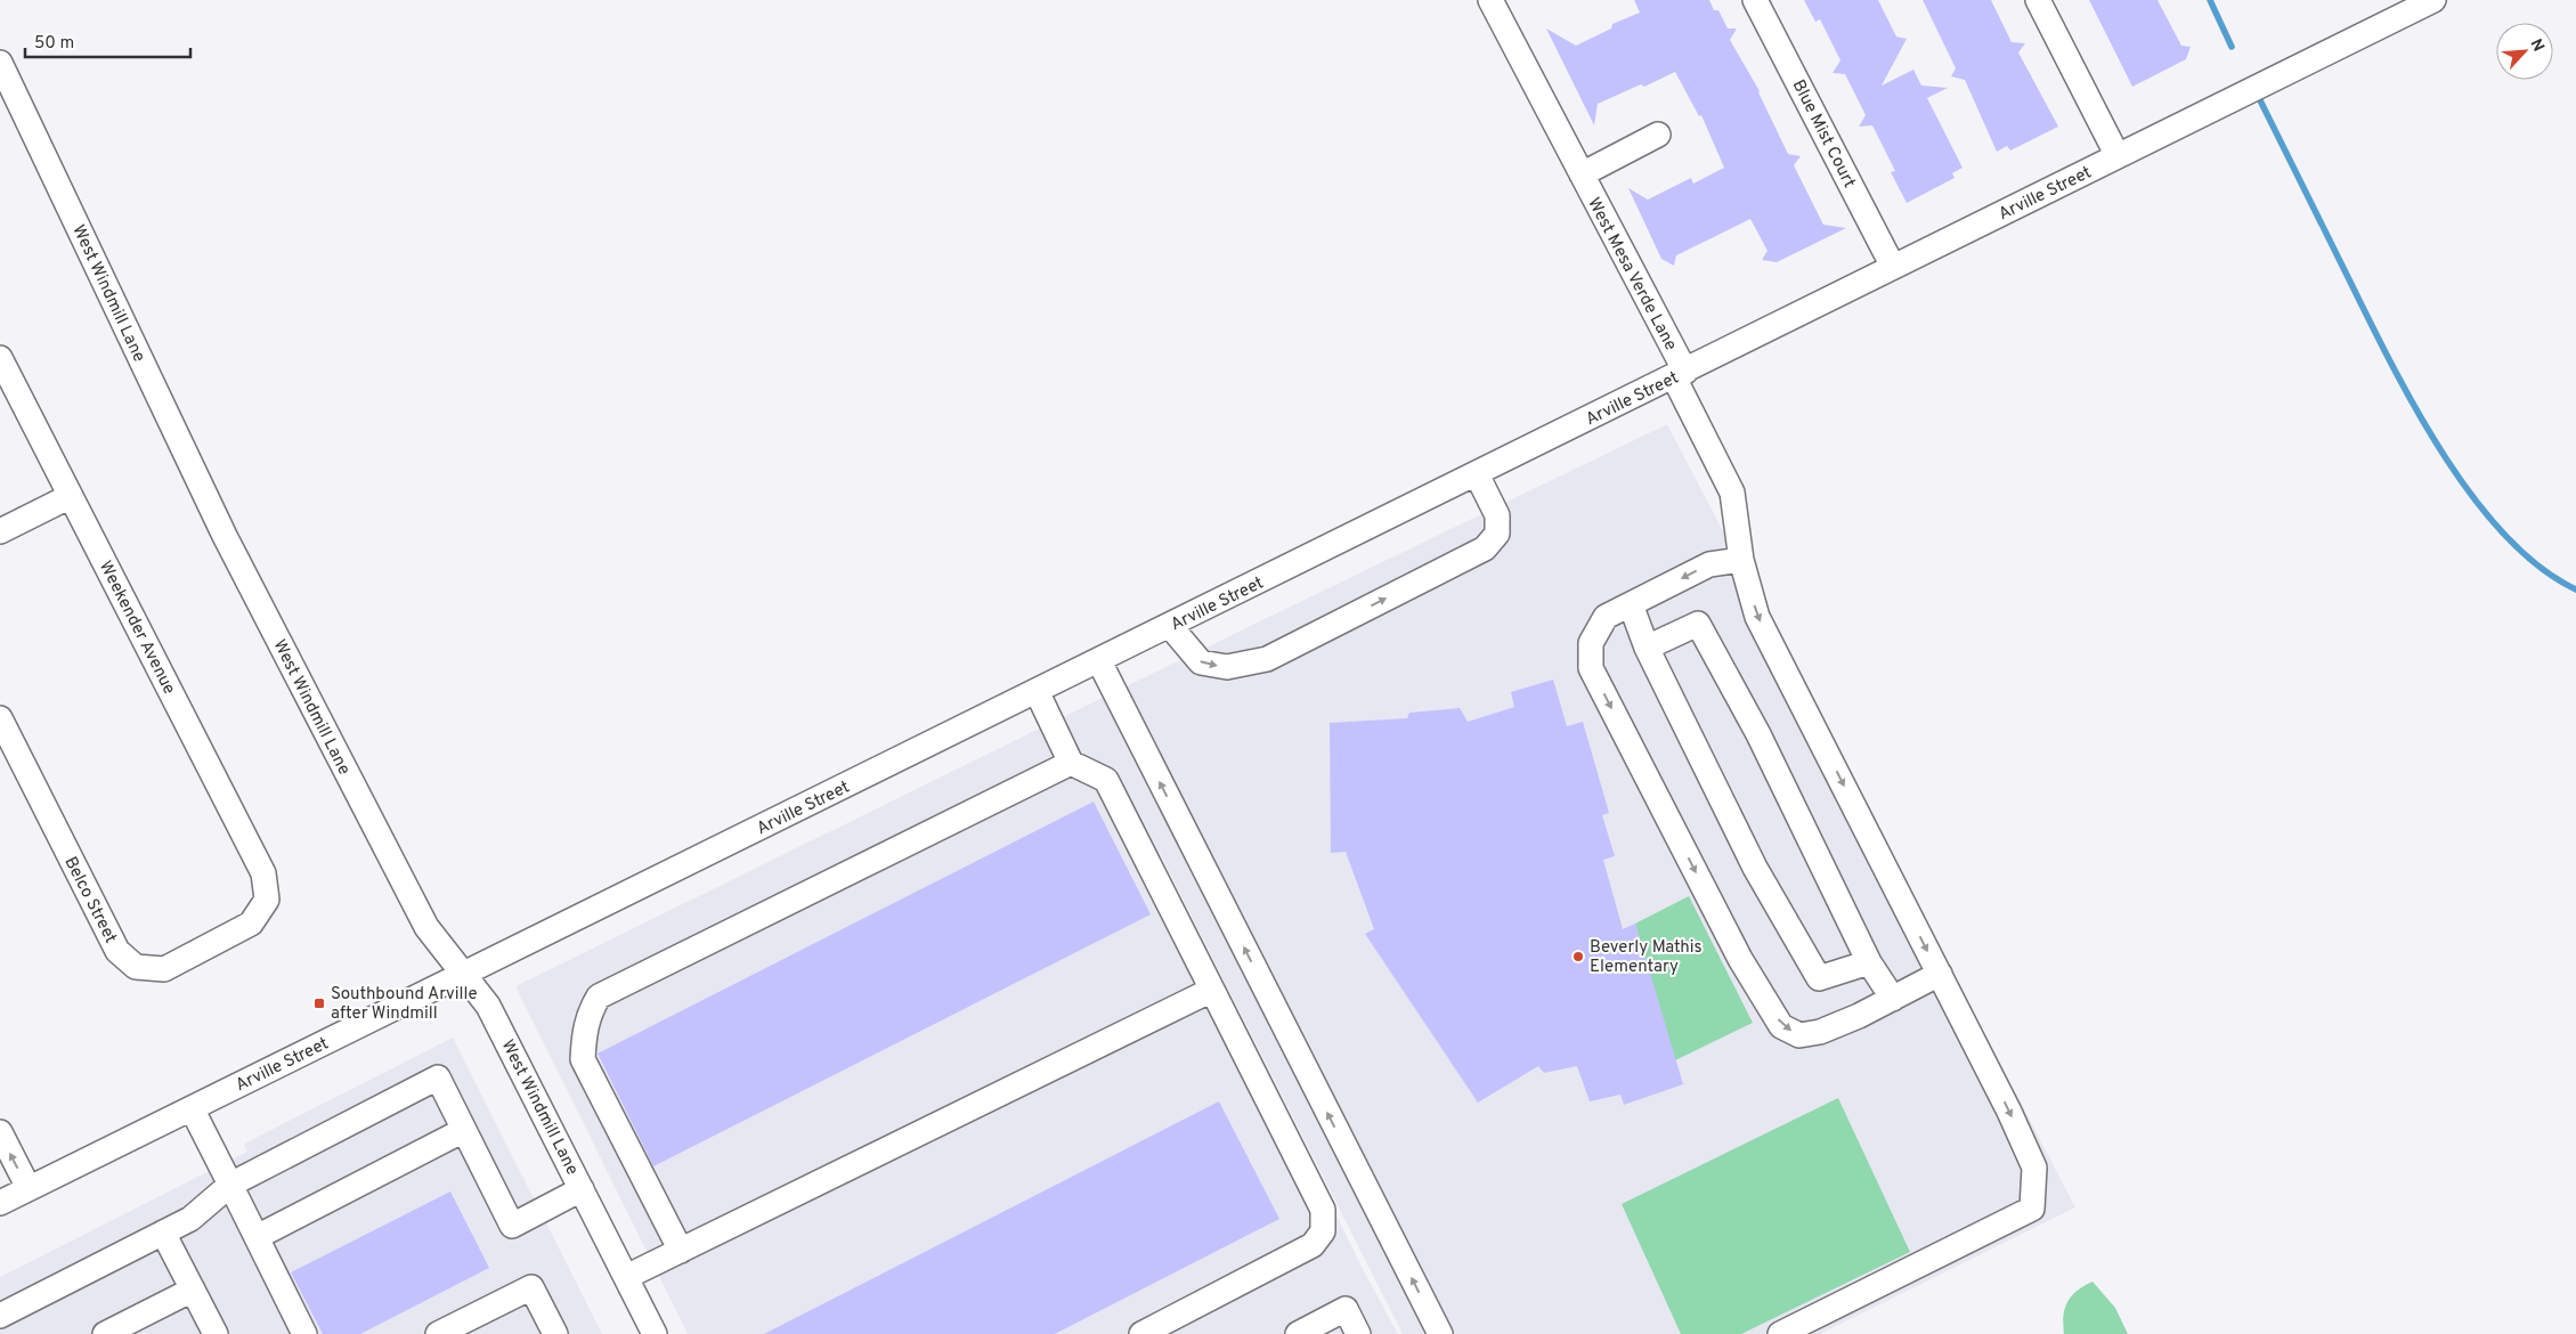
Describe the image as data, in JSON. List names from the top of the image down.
{
  "streets": {
    "street": [
      "Blue Mist Court",
      "Arville Street",
      "West Mesa Verde Lane",
      "West Windmill Lane",
      "Weekender Avenue",
      "Belco Street"
    ]
  },
  "crossings": [
    ["Blue Mist Court", "Arville Street"],
    ["Arville Street", "West Mesa Verde Lane"],
    ["Arville Street", "West Windmill Lane"],
    ["Weekender Avenue", "Belco Street"]
  ],
  "places": {
    "other": ["Beverly Mathis Elementary"],
    "transit": ["Southbound Arville after Windmill"]
  },
  "scale_bar": "50 m",
  "north": "top right"
}
